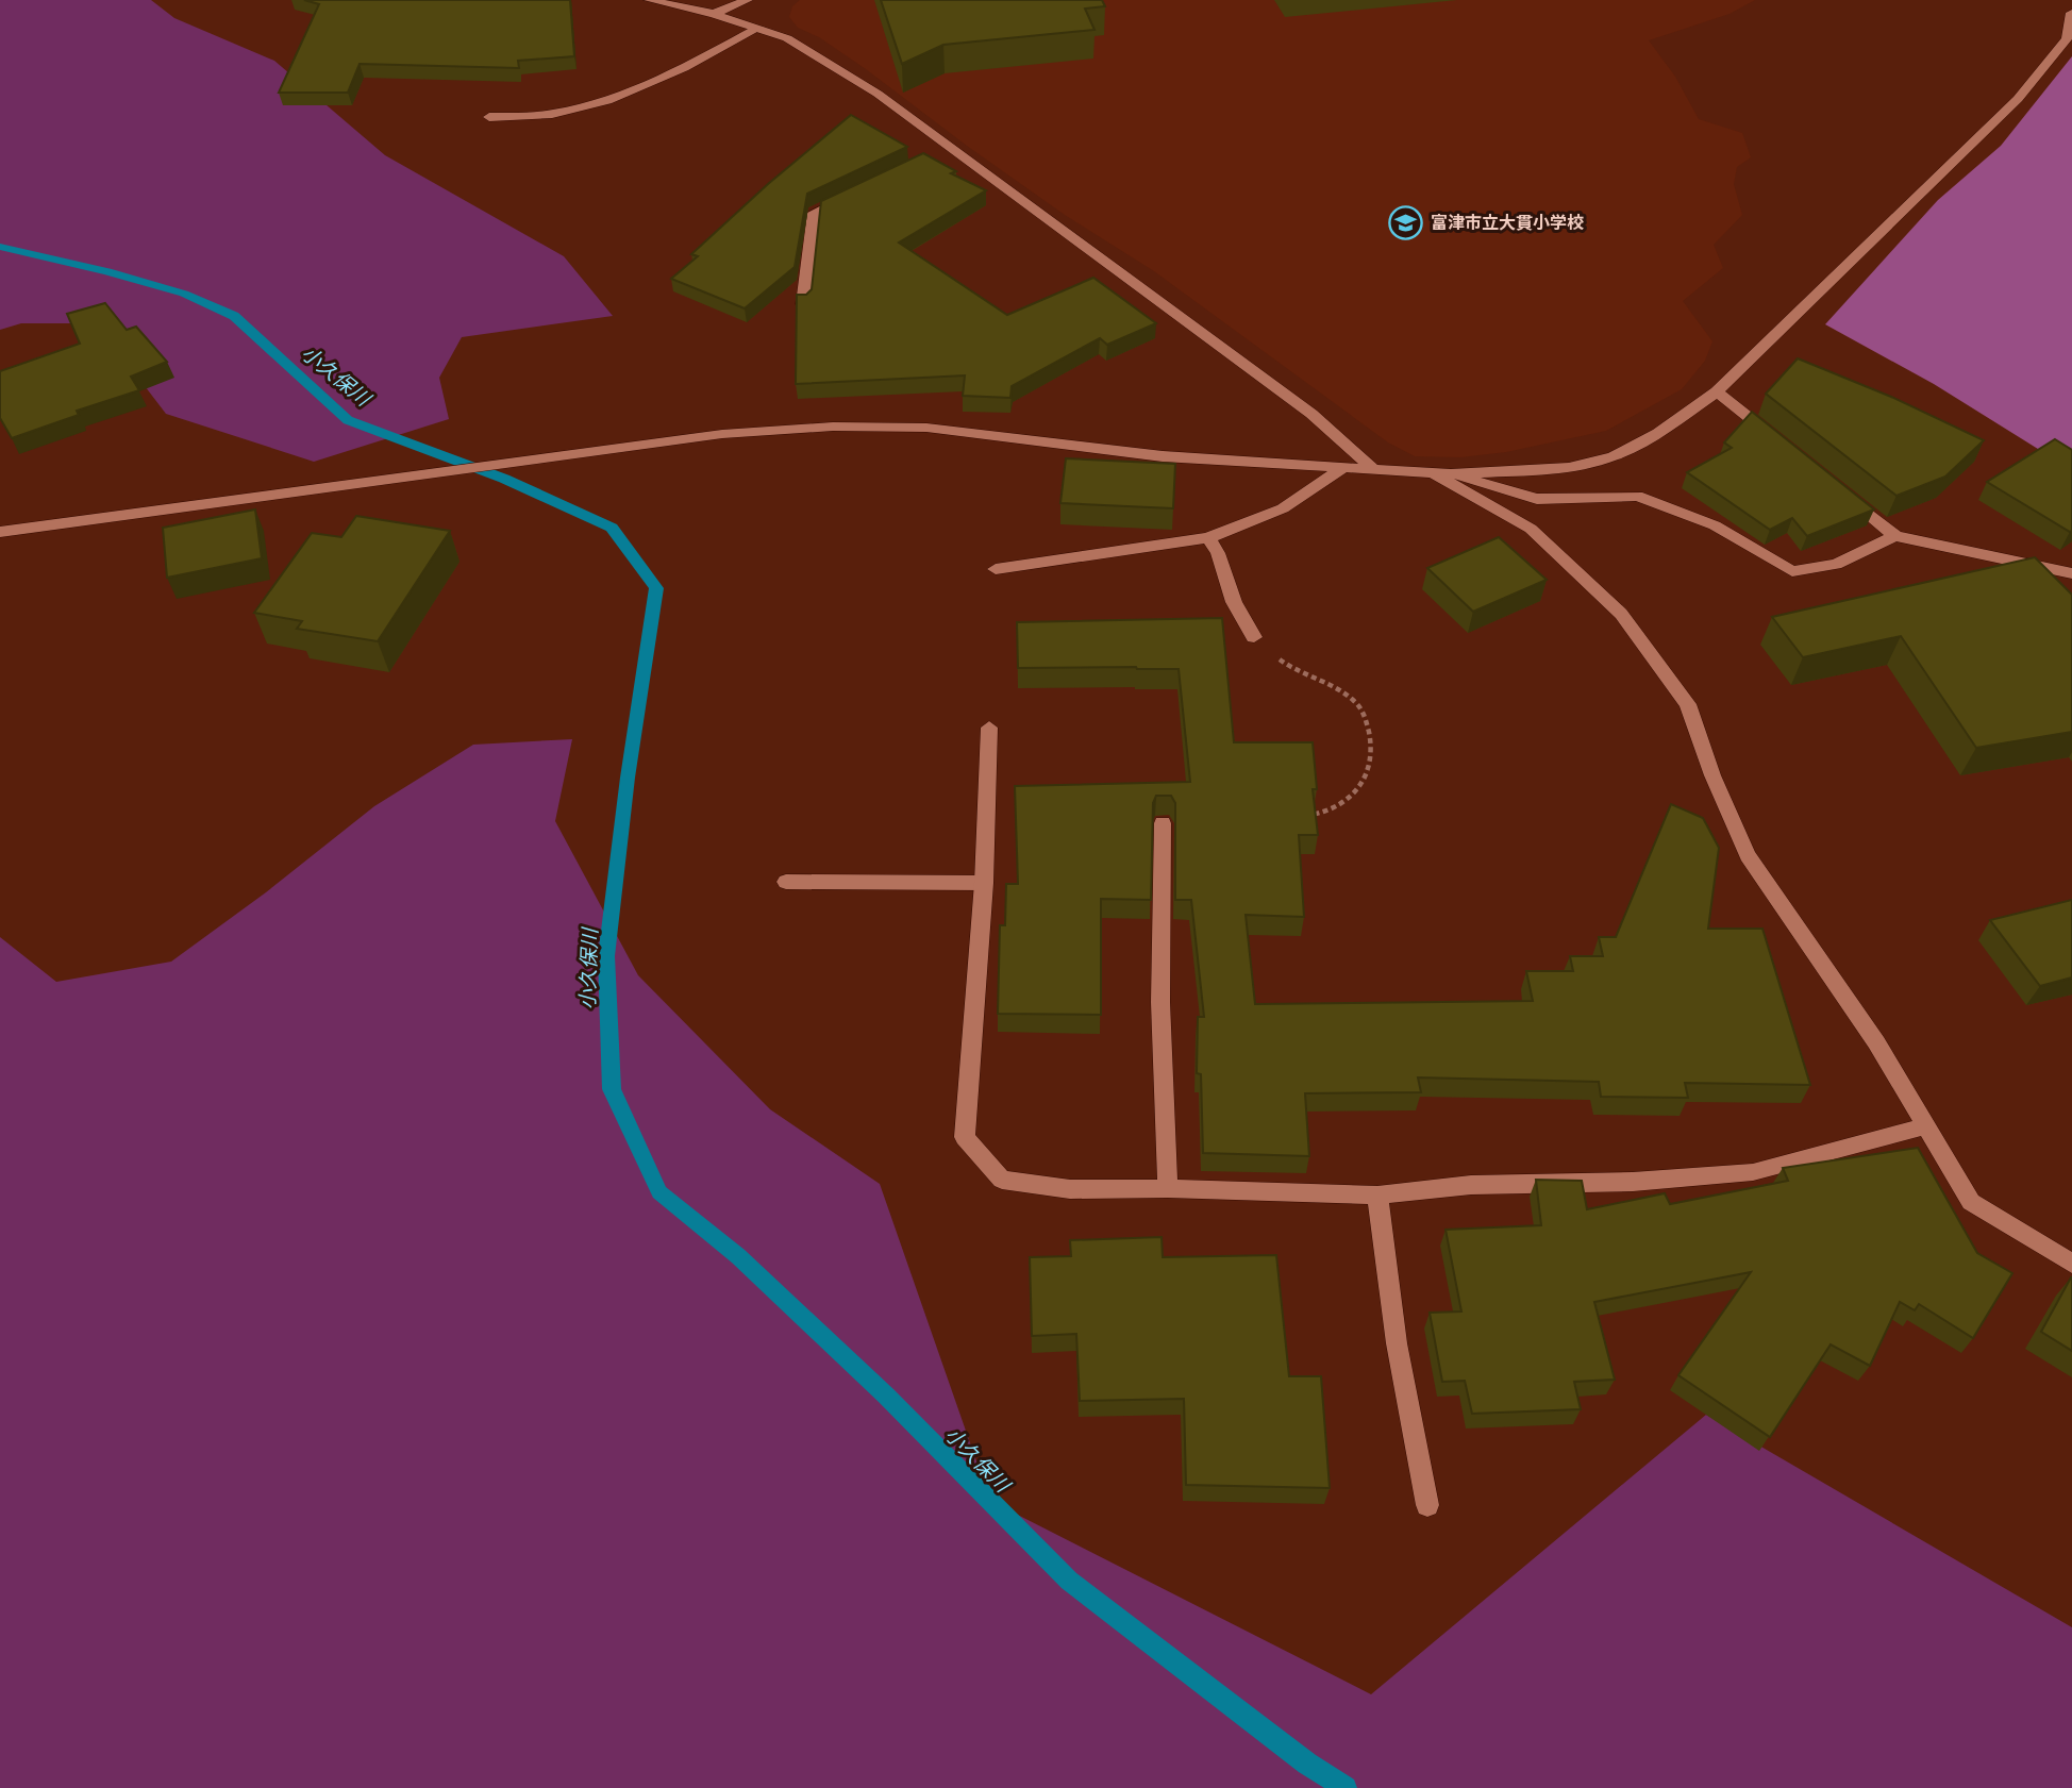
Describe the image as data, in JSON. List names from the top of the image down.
{
  "water": ["小久保川"],
  "places": {
    "school or university": ["富津市立大貫小学校"]
  }
}
